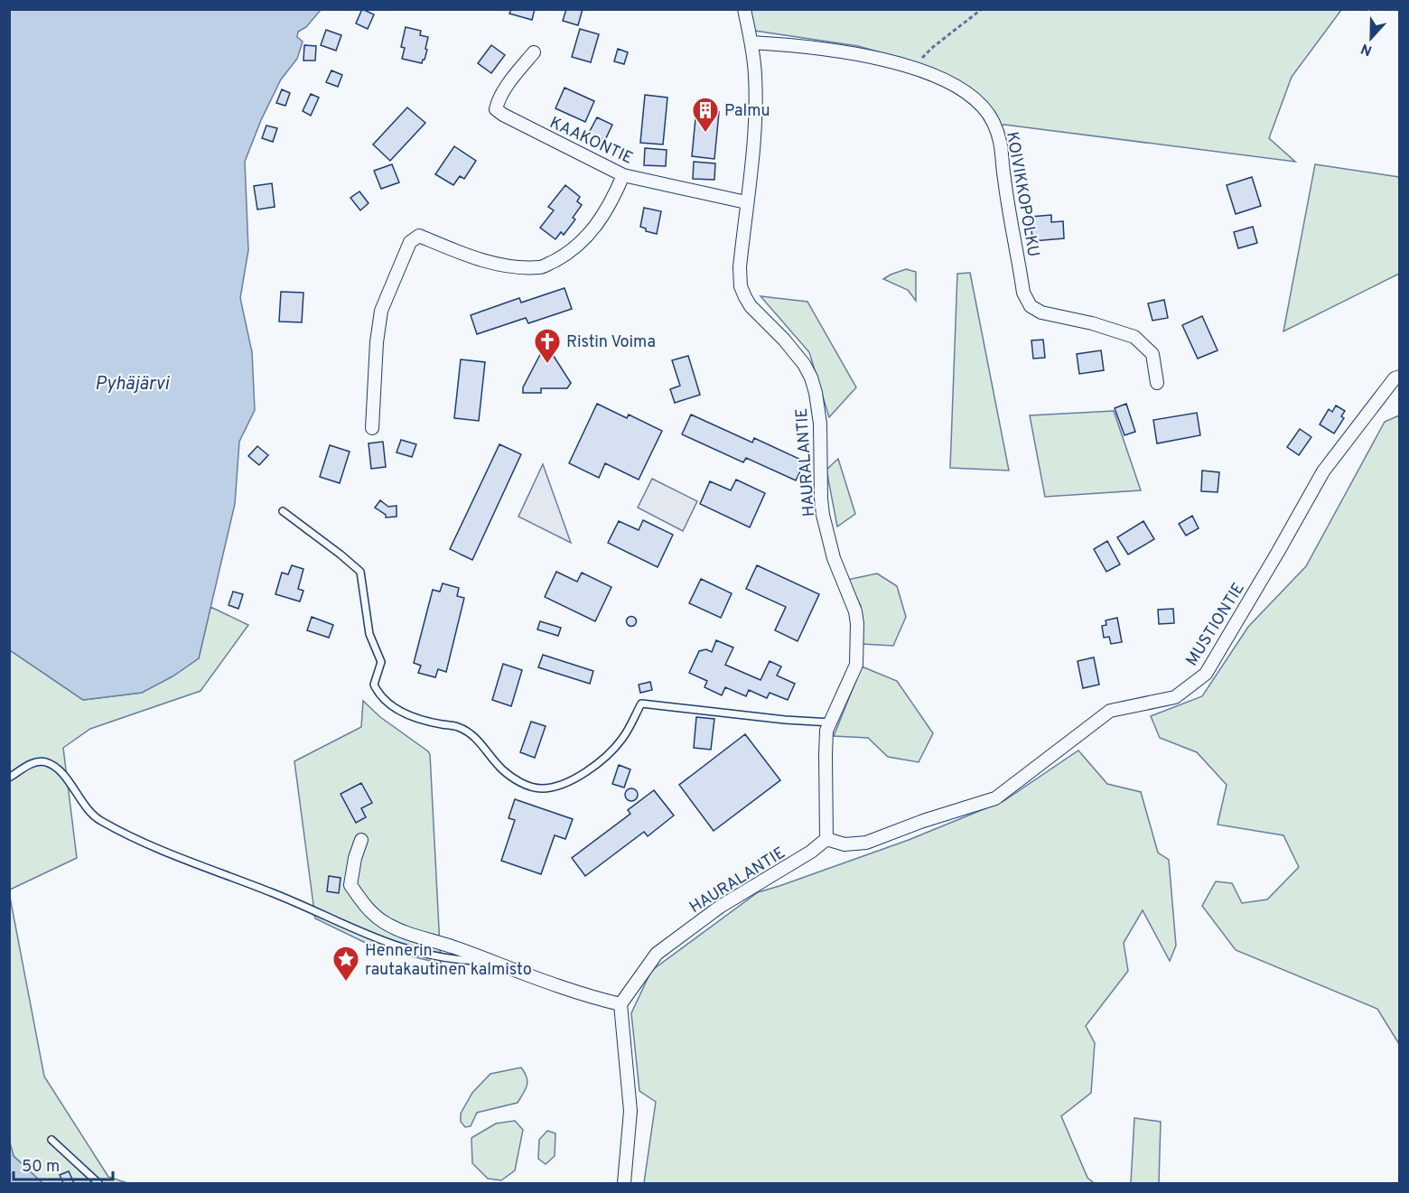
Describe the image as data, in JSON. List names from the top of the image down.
{
  "streets": {
    "street": [
      "KAAKONTIE",
      "KOIVIKKOPOLKU",
      "HAURALANTIE",
      "MUSTIONTIE"
    ]
  },
  "crossings": [
    ["KAAKONTIE", "HAURALANTIE"],
    ["KOIVIKKOPOLKU", "HAURALANTIE"],
    ["HAURALANTIE", "MUSTIONTIE"]
  ],
  "water": ["Pyhäjärvi"],
  "places": {
    "building": ["Palmu"],
    "church": ["Ristin Voima"],
    "place": ["Hennerin rautakautinen kalmisto"]
  },
  "scale_bar": "50 m",
  "north": "bottom"
}
